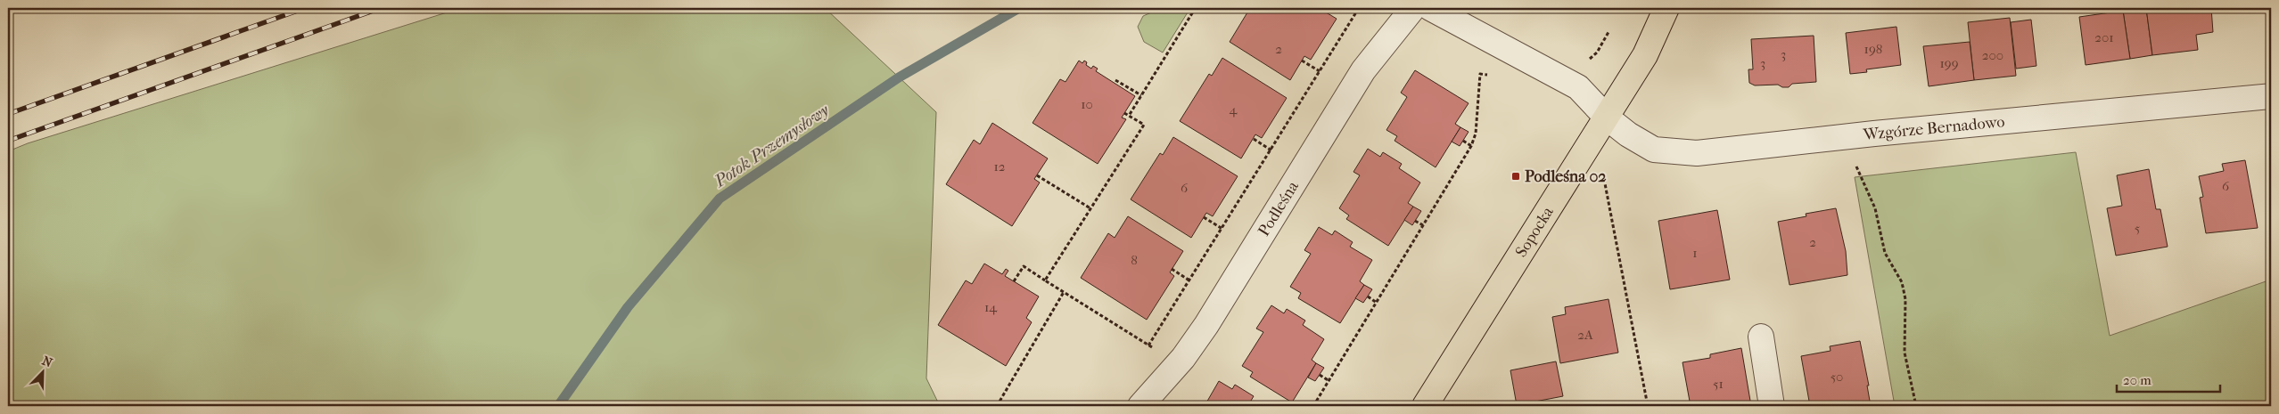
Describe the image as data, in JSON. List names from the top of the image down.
{
  "streets": {
    "main road": ["Sopocka"],
    "street": ["Wzgórze Bernadowo", "Podleśna"]
  },
  "crossings": [
    ["Wzgórze Bernadowo", "Sopocka"]
  ],
  "water": ["Potok Przemysłowy"],
  "places": {
    "transit": ["Podleśna 02"]
  },
  "house_numbers": [
    "201",
    "2",
    "198",
    "3",
    "200",
    "3",
    "199",
    "10",
    "4",
    "12",
    "6",
    "6",
    "5",
    "2",
    "1",
    "8",
    "14",
    "2A",
    "50",
    "51"
  ],
  "scale_bar": "20 m",
  "north": "top right"
}
